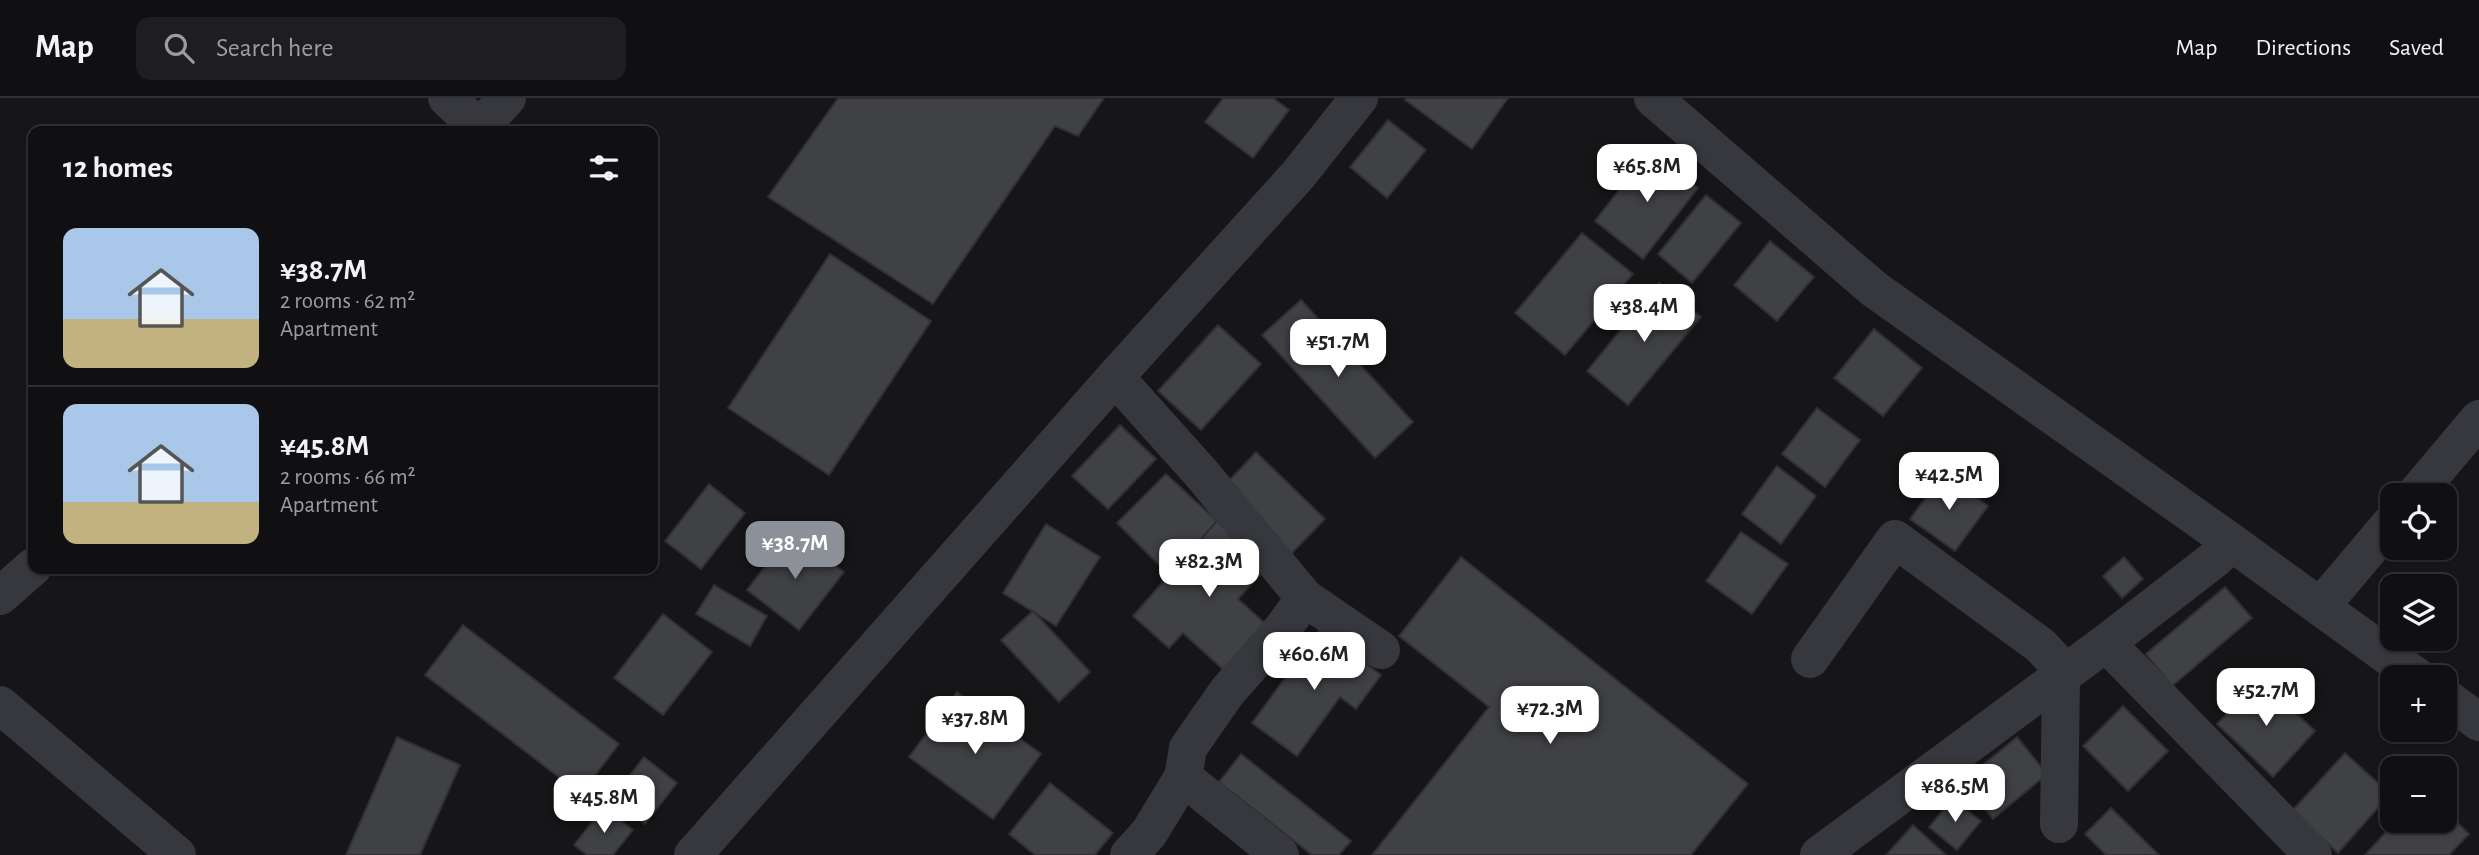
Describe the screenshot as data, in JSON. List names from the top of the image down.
{
  "page": {
    "header": "Map",
    "search": "Search here",
    "nav": ["Map", "Directions", "Saved"],
    "heading": "12 homes",
    "price": [
      "¥65.8M",
      "¥38.4M",
      "¥51.7M",
      "¥42.5M",
      "¥38.7M",
      "¥82.3M",
      "¥60.6M",
      "¥52.7M",
      "¥72.3M",
      "¥37.8M",
      "¥86.5M",
      "¥45.8M"
    ],
    "list": [
      {
        "name": "¥38.7M",
        "note": "2 rooms · 62 m² · Apartment"
      },
      {
        "name": "¥45.8M",
        "note": "2 rooms · 66 m² · Apartment"
      }
    ],
    "map_buttons": ["+", "−"]
  }
}
